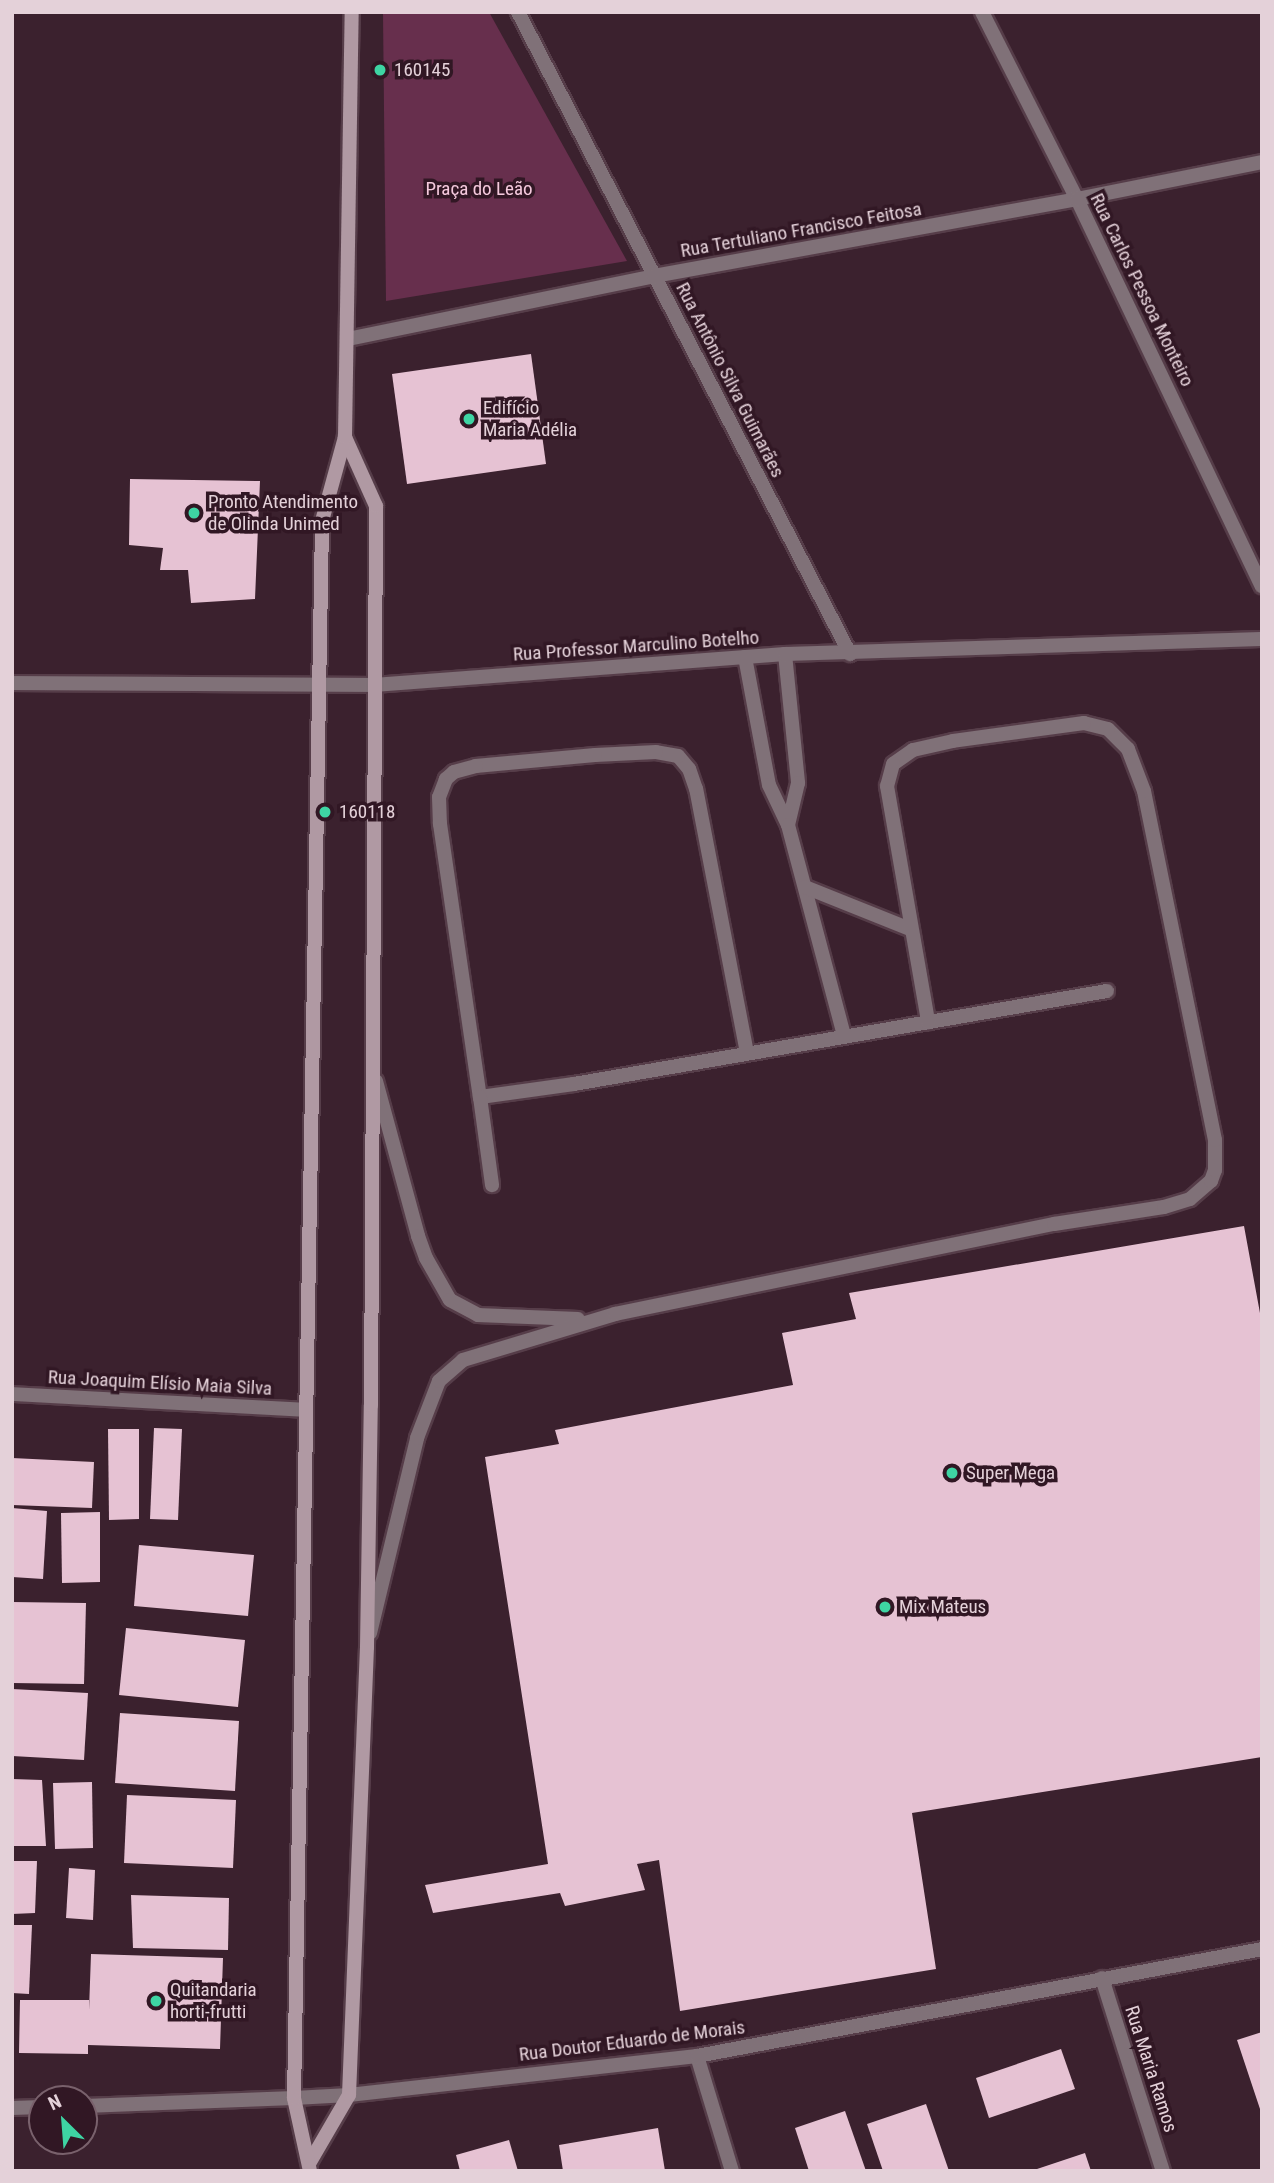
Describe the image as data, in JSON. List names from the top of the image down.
{
  "streets": {
    "street": [
      "Rua Tertuliano Francisco Feitosa",
      "Rua Carlos Pessoa Monteiro",
      "Rua Antônio Silva Guimarães",
      "Rua Professor Marculino Botelho",
      "Rua Joaquim Elísio Maia Silva",
      "Rua Doutor Eduardo de Morais",
      "Rua Maria Ramos"
    ]
  },
  "crossings": [
    ["Rua Tertuliano Francisco Feitosa", "Rua Carlos Pessoa Monteiro"],
    ["Rua Tertuliano Francisco Feitosa", "Rua Antônio Silva Guimarães"],
    ["Rua Antônio Silva Guimarães", "Rua Professor Marculino Botelho"],
    ["Rua Doutor Eduardo de Morais", "Rua Maria Ramos"]
  ],
  "parks": ["Praça do Leão"],
  "places": [
    "160145",
    "Edifício Maria Adélia",
    "Pronto Atendimento de Olinda Unimed",
    "160118",
    "Super Mega",
    "Mix Mateus",
    "Quitandaria horti-frutti"
  ],
  "north": "top left"
}
